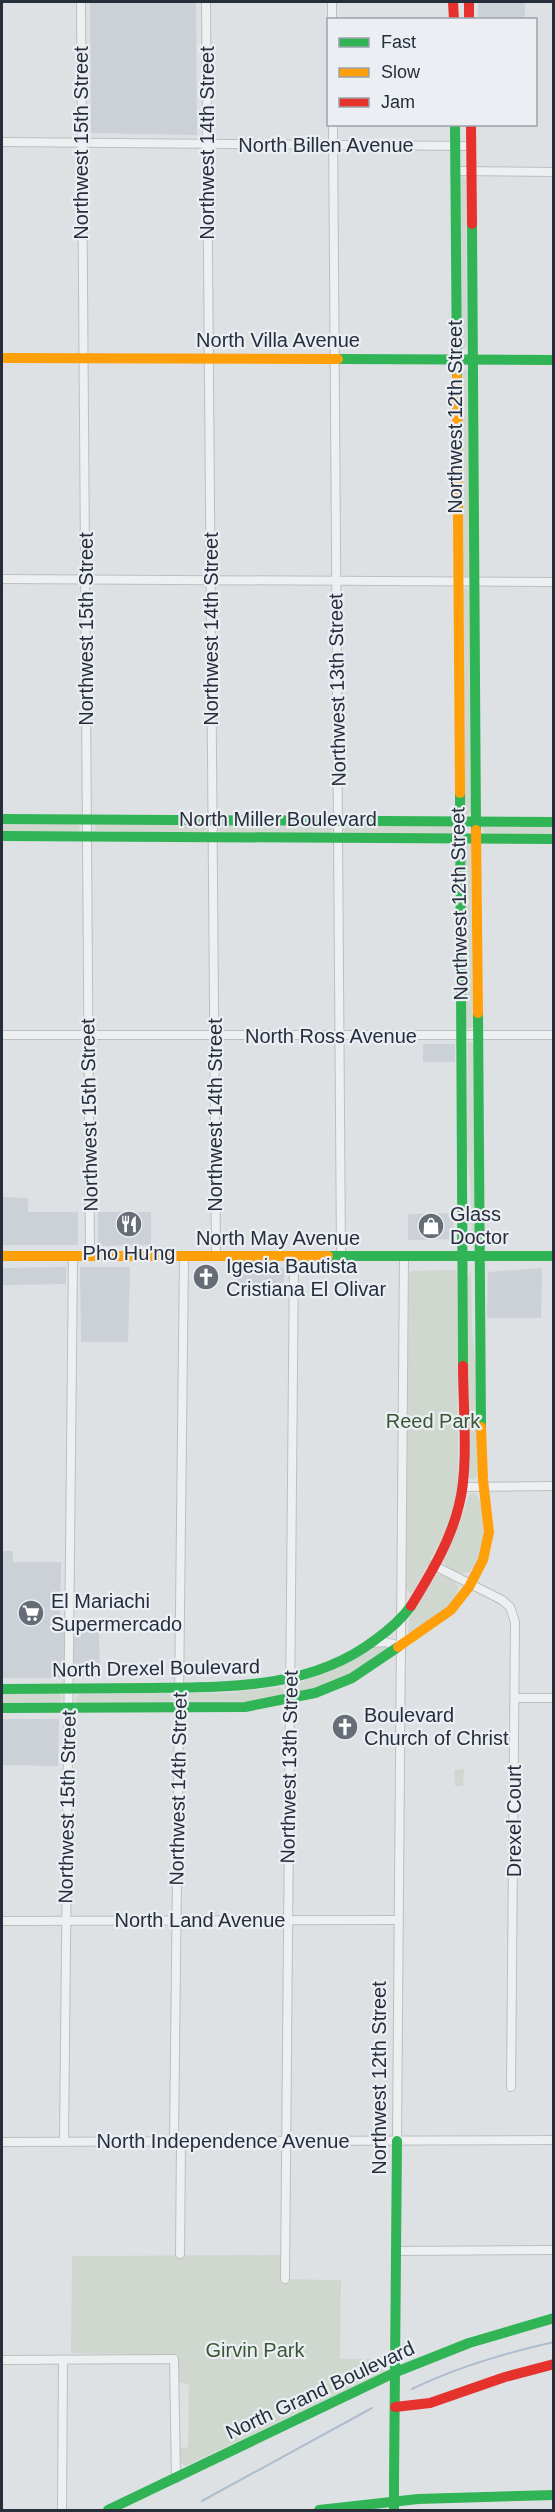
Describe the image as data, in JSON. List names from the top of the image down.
{
  "streets": {
    "main road": [
      "North Villa Avenue",
      "Northwest 12th Street",
      "North Miller Boulevard",
      "North May Avenue",
      "North Drexel Boulevard",
      "North Grand Boulevard"
    ],
    "street": [
      "Northwest 15th Street",
      "Northwest 14th Street",
      "North Billen Avenue",
      "Northwest 13th Street",
      "North Ross Avenue",
      "Drexel Court",
      "North Land Avenue",
      "North Independence Avenue"
    ]
  },
  "crossings": [
    ["Northwest 15th Street", "North Billen Avenue"],
    ["Northwest 15th Street", "North Villa Avenue"],
    ["Northwest 15th Street", "North Miller Boulevard"],
    ["Northwest 15th Street", "North Ross Avenue"],
    ["Northwest 15th Street", "North May Avenue"],
    ["Northwest 15th Street", "North Drexel Boulevard"],
    ["Northwest 15th Street", "North Land Avenue"],
    ["Northwest 15th Street", "North Independence Avenue"],
    ["Northwest 14th Street", "North Billen Avenue"],
    ["Northwest 14th Street", "North Villa Avenue"],
    ["Northwest 14th Street", "North Miller Boulevard"],
    ["Northwest 14th Street", "North Ross Avenue"],
    ["Northwest 14th Street", "North May Avenue"],
    ["Northwest 14th Street", "North Drexel Boulevard"],
    ["Northwest 14th Street", "North Land Avenue"],
    ["Northwest 14th Street", "North Independence Avenue"],
    ["North Billen Avenue", "Northwest 12th Street"],
    ["North Billen Avenue", "Northwest 13th Street"],
    ["North Villa Avenue", "Northwest 12th Street"],
    ["North Villa Avenue", "Northwest 13th Street"],
    ["Northwest 12th Street", "North Miller Boulevard"],
    ["Northwest 12th Street", "North Ross Avenue"],
    ["Northwest 12th Street", "North May Avenue"],
    ["Northwest 12th Street", "North Drexel Boulevard"],
    ["Northwest 12th Street", "Drexel Court"],
    ["Northwest 12th Street", "North Land Avenue"],
    ["Northwest 12th Street", "North Independence Avenue"],
    ["Northwest 12th Street", "North Grand Boulevard"],
    ["Northwest 13th Street", "North Miller Boulevard"],
    ["Northwest 13th Street", "North Ross Avenue"],
    ["Northwest 13th Street", "North May Avenue"],
    ["Northwest 13th Street", "North Drexel Boulevard"],
    ["Northwest 13th Street", "North Land Avenue"],
    ["Northwest 13th Street", "North Independence Avenue"]
  ],
  "parks": ["Reed Park", "Girvin Park"],
  "places": {
    "restaurant": ["Pho Hu'ng"],
    "shop": ["Glass Doctor"],
    "church": ["Igesia Bautista Cristiana El Olivar", "Boulevard Church of Christ"],
    "supermarket": ["El Mariachi Supermercado"]
  },
  "legend": ["Fast", "Slow", "Jam"]
}
